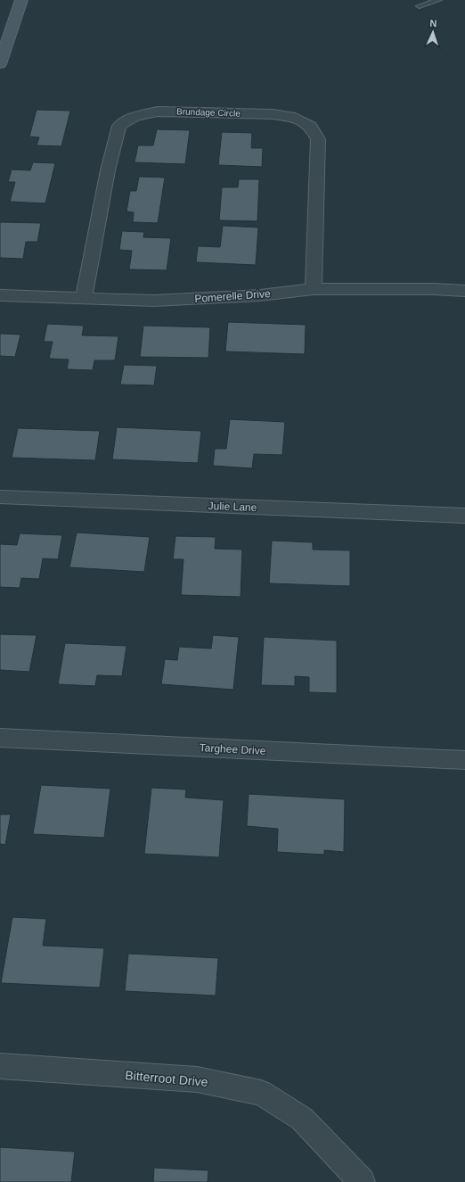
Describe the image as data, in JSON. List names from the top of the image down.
{
  "streets": {
    "street": [
      "Brundage Circle",
      "Pomerelle Drive",
      "Julie Lane",
      "Targhee Drive",
      "Bitterroot Drive"
    ]
  },
  "crossings": [
    ["Brundage Circle", "Pomerelle Drive"]
  ],
  "north": "top"
}
